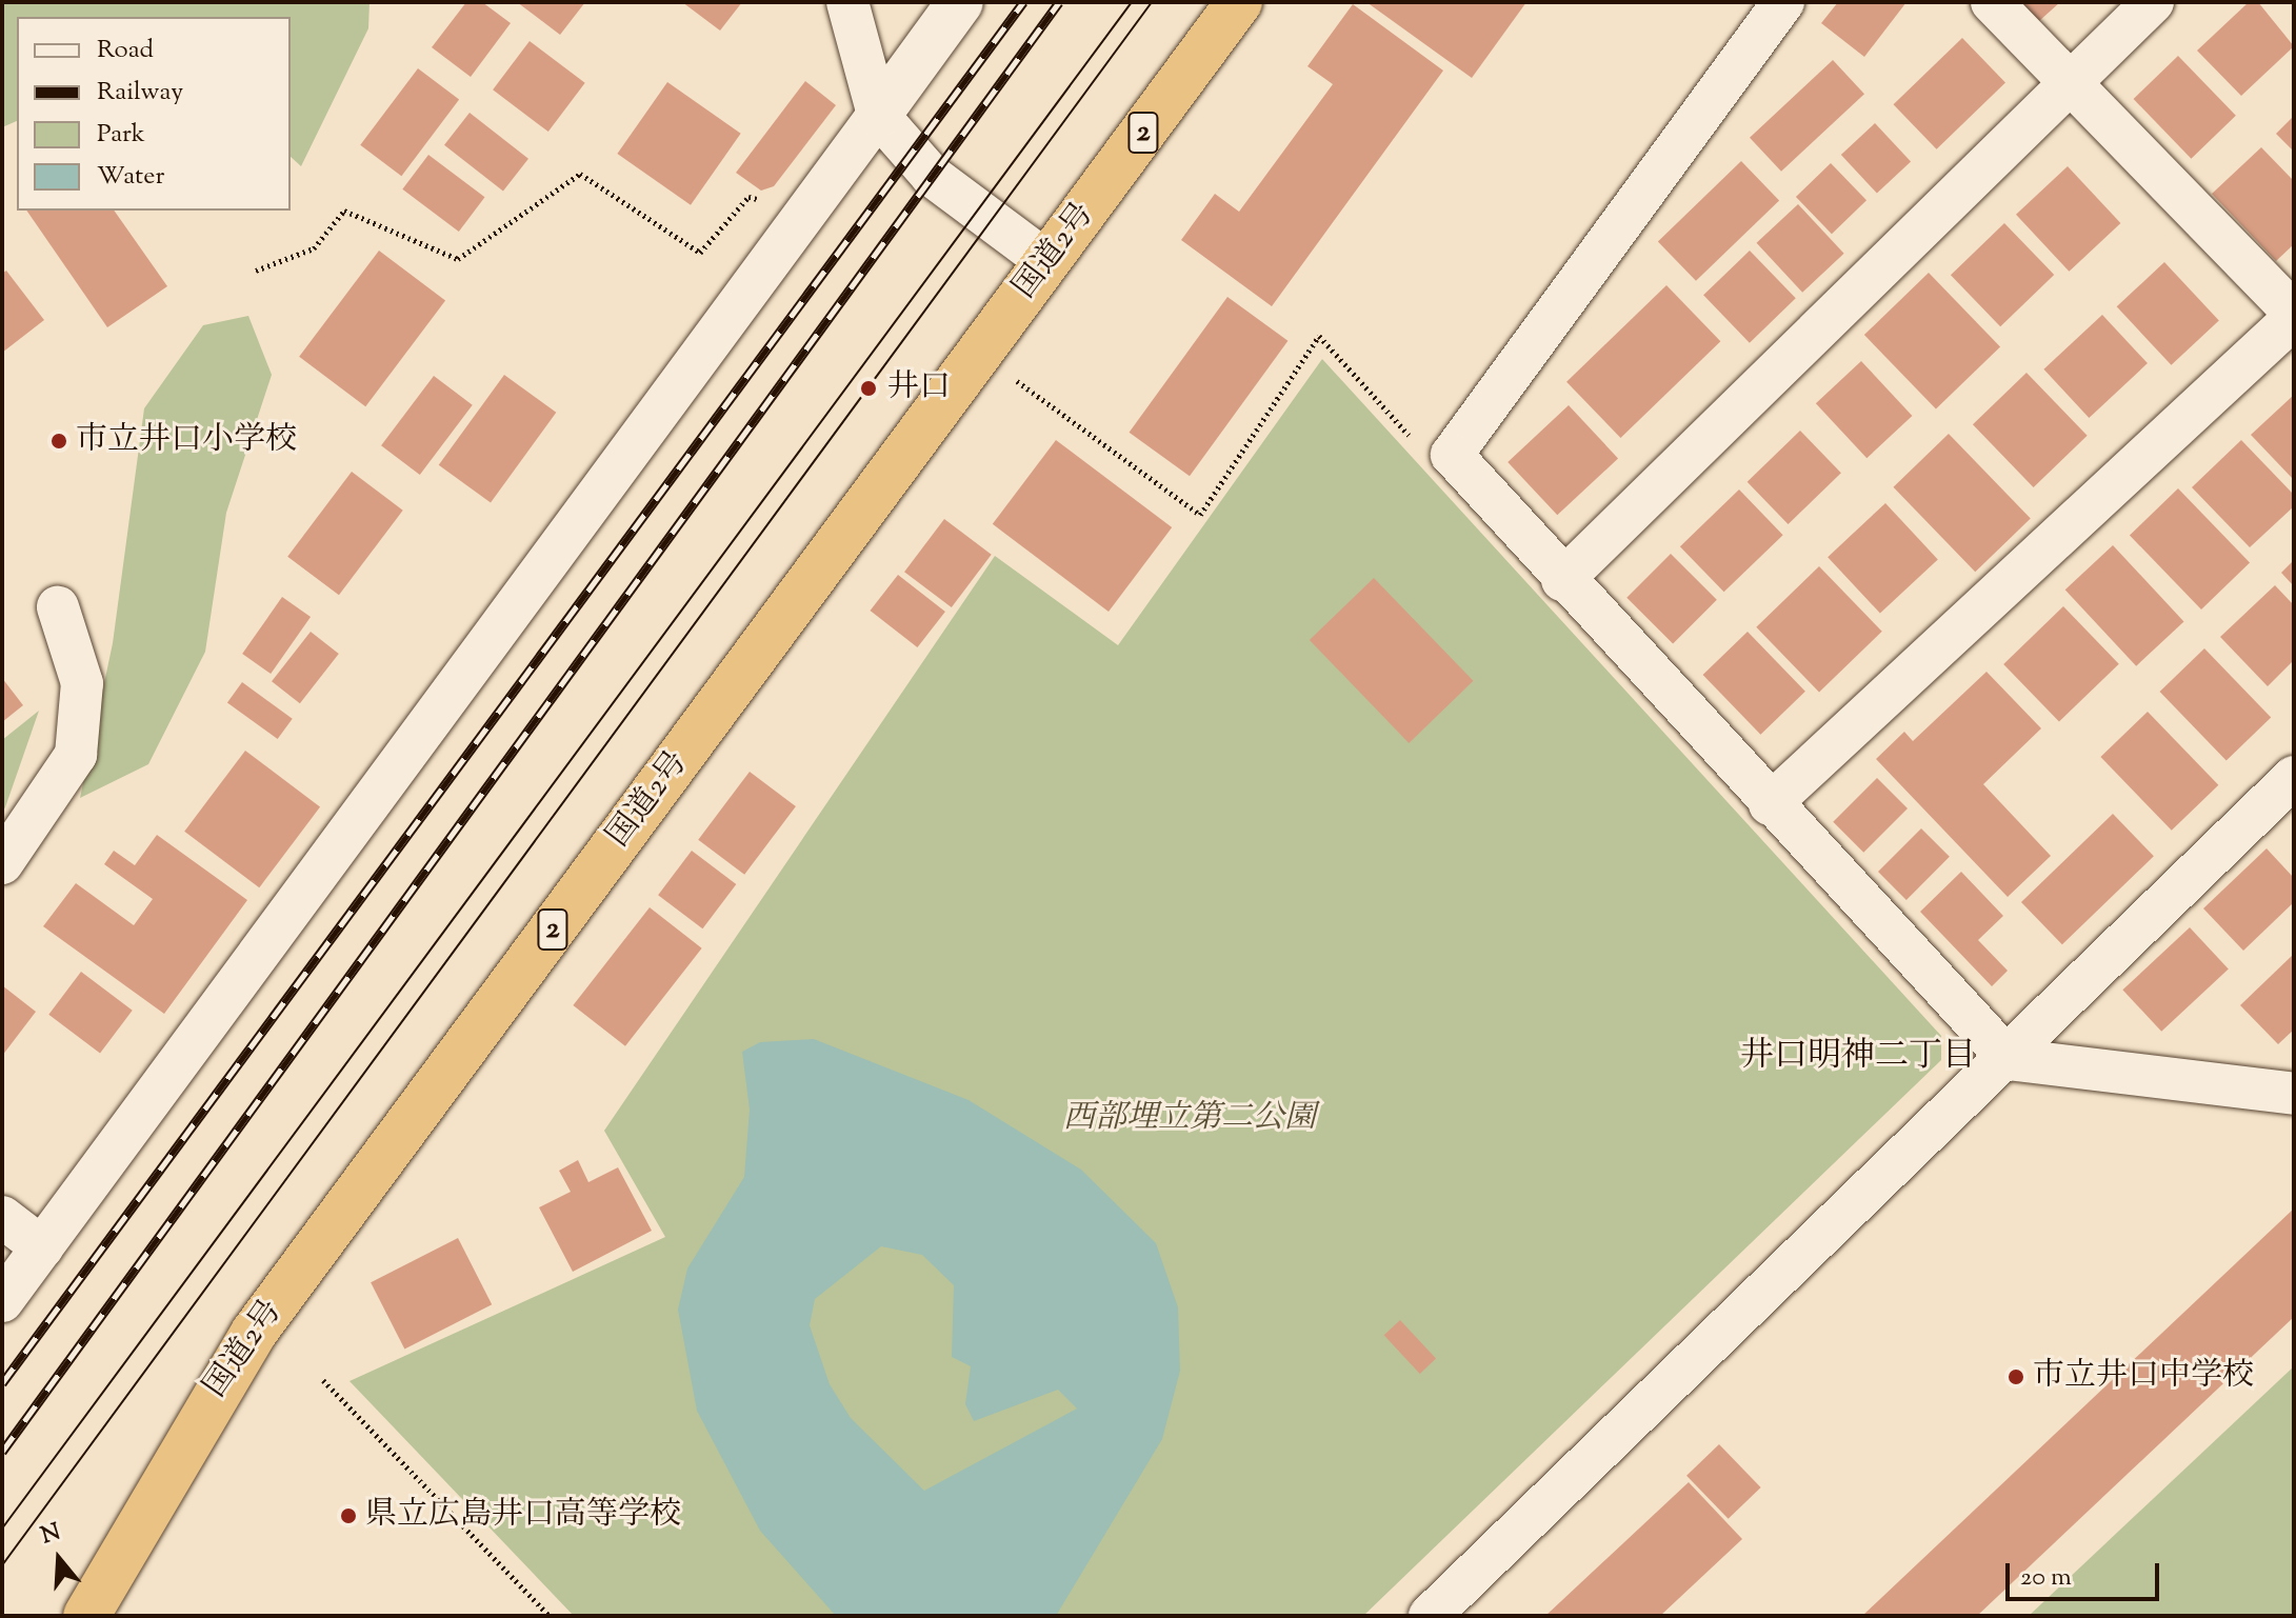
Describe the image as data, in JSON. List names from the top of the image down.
{
  "streets": {
    "highway": ["2", "国道2号"]
  },
  "districts": ["井口明神二丁目"],
  "parks": ["西部埋立第二公園"],
  "places": [
    "井口",
    "市立井口小学校",
    "市立井口中学校",
    "県立広島井口高等学校"
  ],
  "legend": [
    "Road",
    "Railway",
    "Park",
    "Water"
  ],
  "scale_bar": "20 m",
  "north": "top"
}
